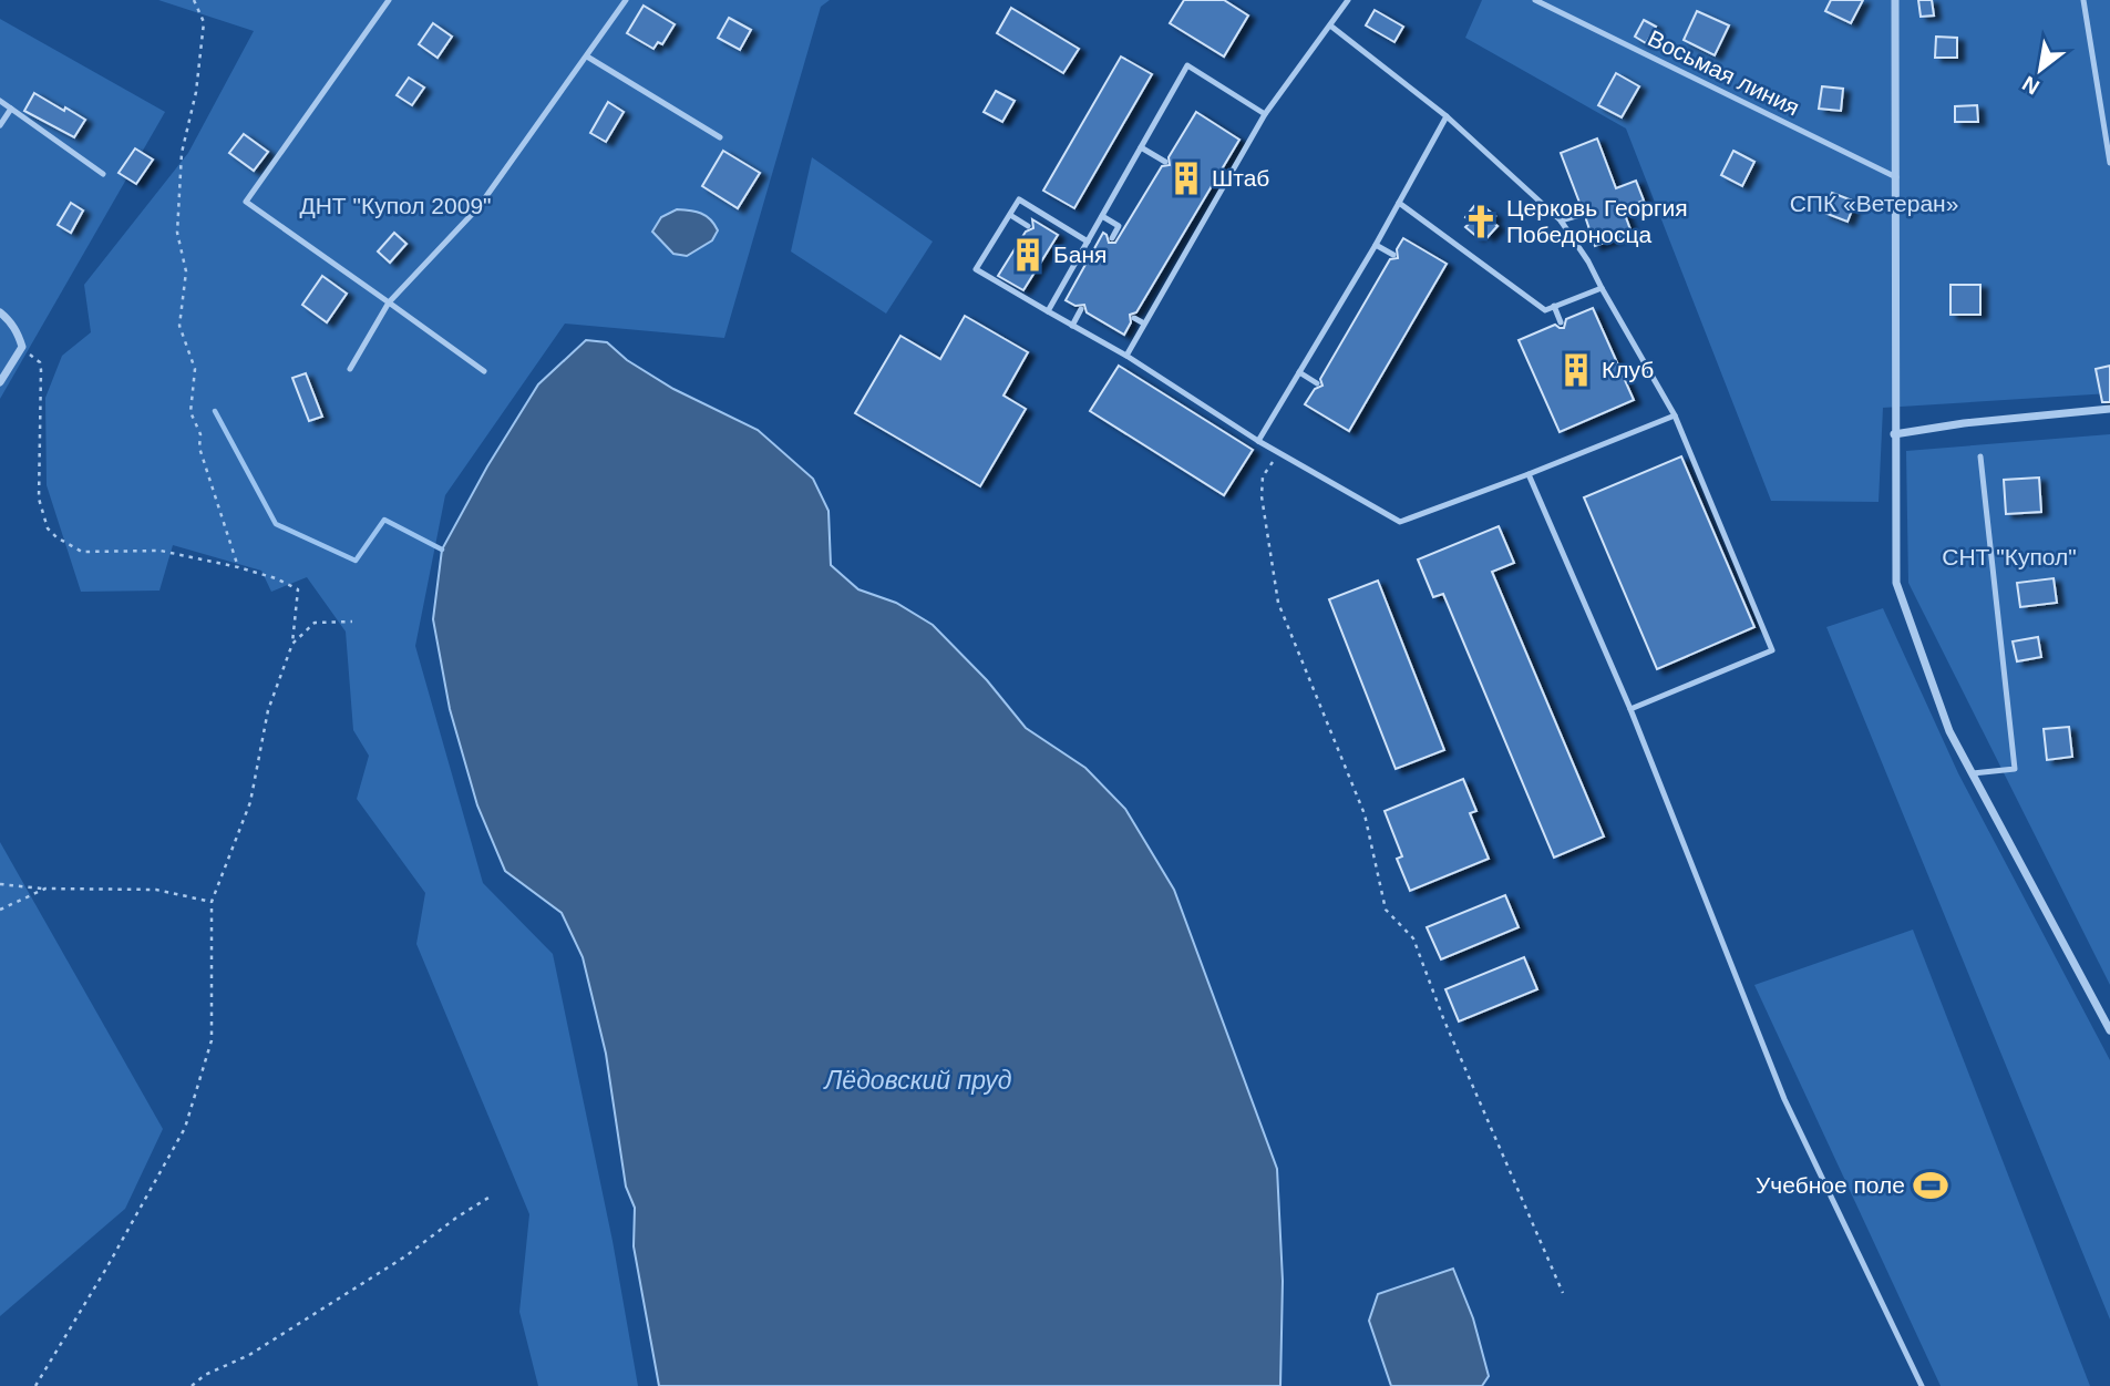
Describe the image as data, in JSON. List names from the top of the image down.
{
  "streets": {
    "lane": ["Восьмая линия"]
  },
  "water": ["Лёдовский пруд"],
  "parks": ["СПК «Ветеран»", "ДНТ \"Купол 2009\"", "СНТ \"Купол\""],
  "places": {
    "building": ["Штаб", "Баня", "Клуб"],
    "church": ["Церковь Георгия Победоносца"],
    "sports": ["Учебное поле"]
  },
  "north": "bottom left"
}
